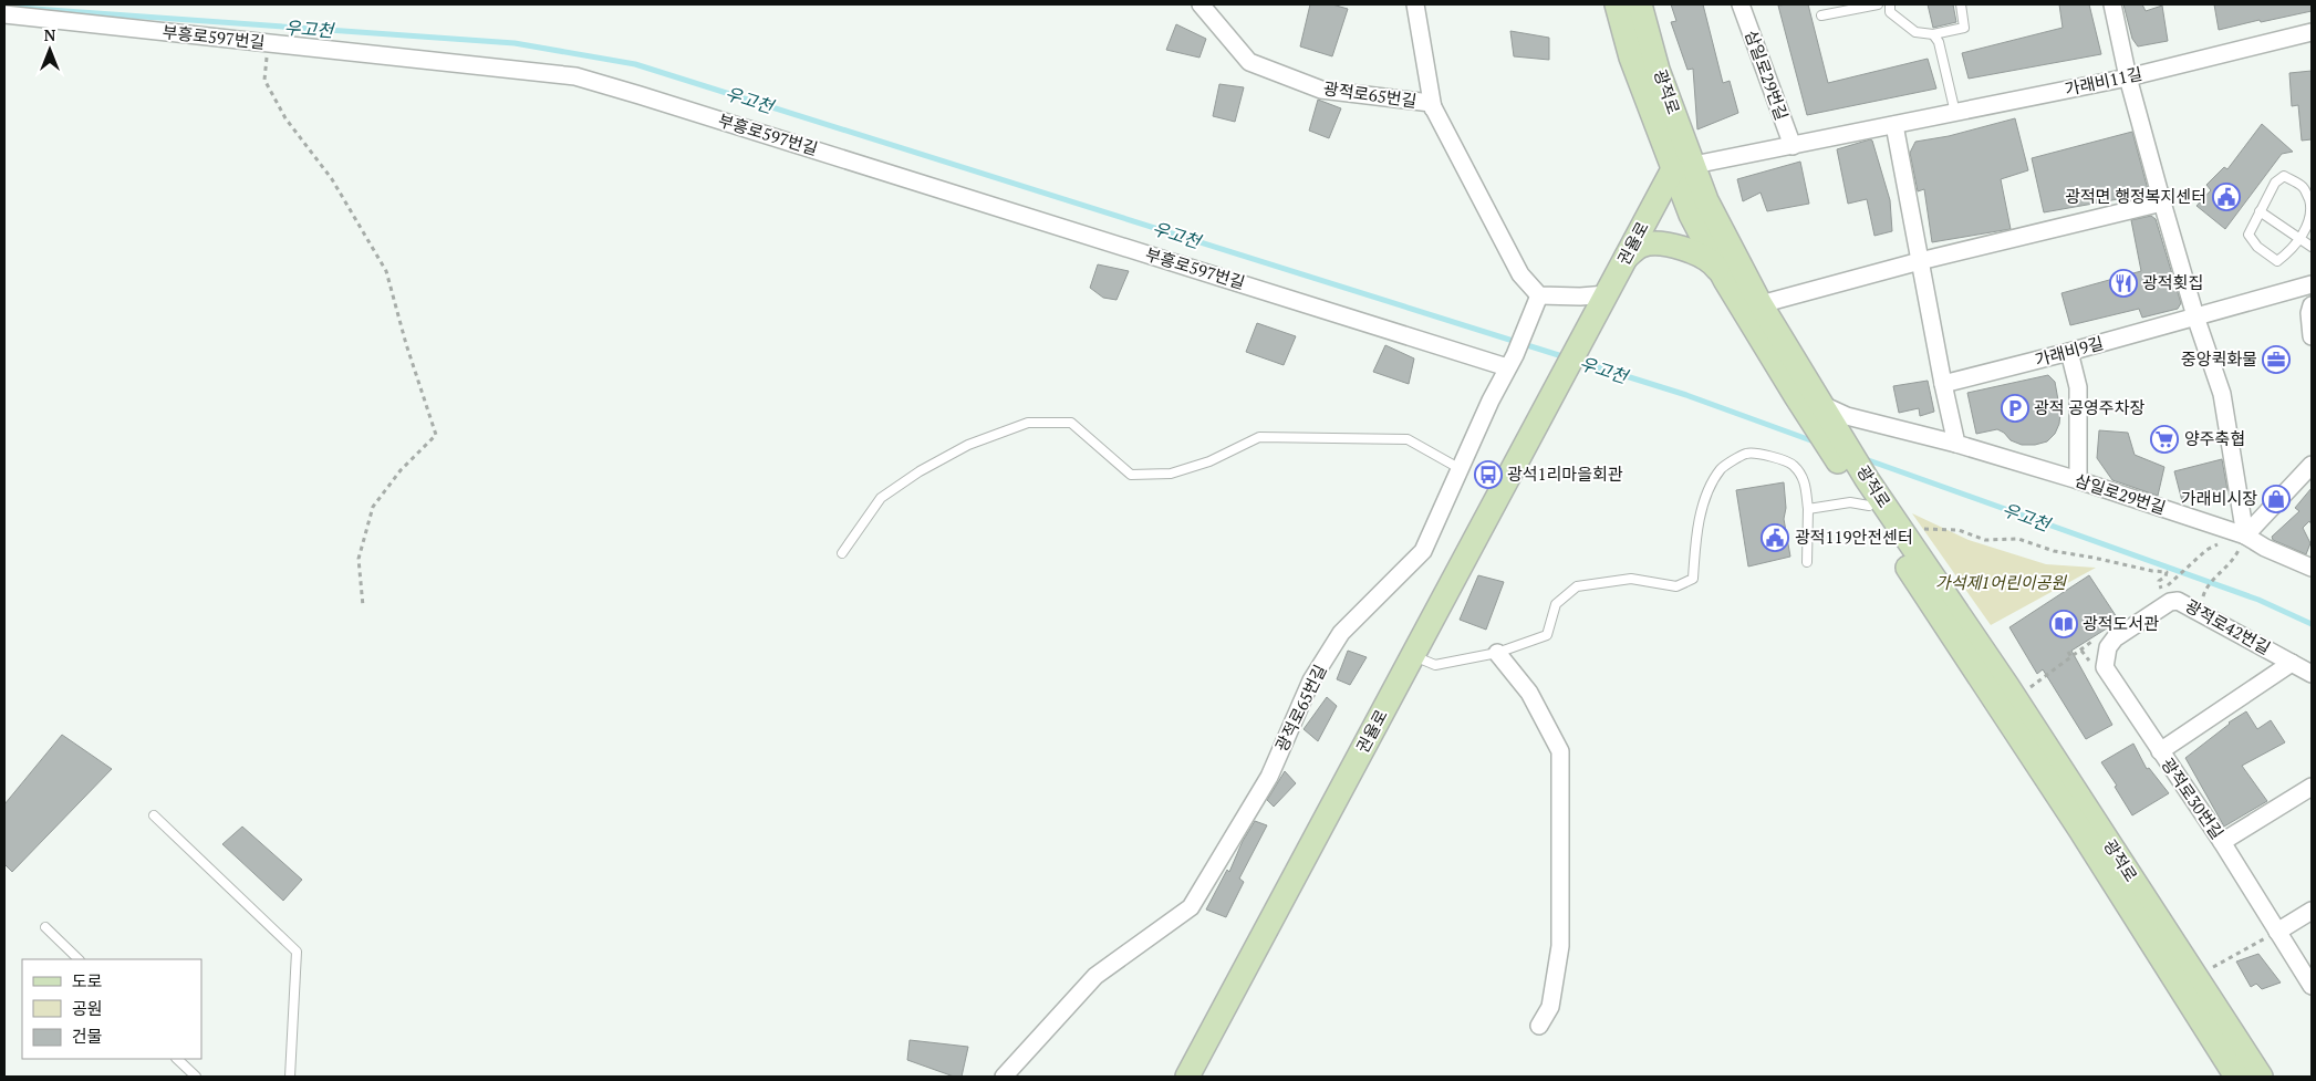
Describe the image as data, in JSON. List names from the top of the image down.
{
  "streets": {
    "main road": ["광적로", "권율로"],
    "street": [
      "부흥로597번길",
      "삼일로29번길",
      "가래비11길",
      "광적로65번길",
      "가래비9길",
      "광적로42번길",
      "광적로30번길"
    ]
  },
  "crossings": [
    ["부흥로597번길", "광적로65번길"],
    ["삼일로29번길", "광적로"],
    ["광적로", "권율로"],
    ["광적로42번길", "광적로30번길"]
  ],
  "water": ["우고천"],
  "parks": ["가석제1어린이공원"],
  "places": {
    "public building": ["광적면 행정복지센터", "광적119안전센터"],
    "restaurant": ["광적횟집"],
    "office": ["중앙퀵화물"],
    "parking": ["광적 공영주차장"],
    "supermarket": ["양주축협"],
    "bus stop": ["광석1리마을회관"],
    "shop": ["가래비시장"],
    "library": ["광적도서관"]
  },
  "legend": ["도로", "공원", "건물"],
  "north": "top"
}
